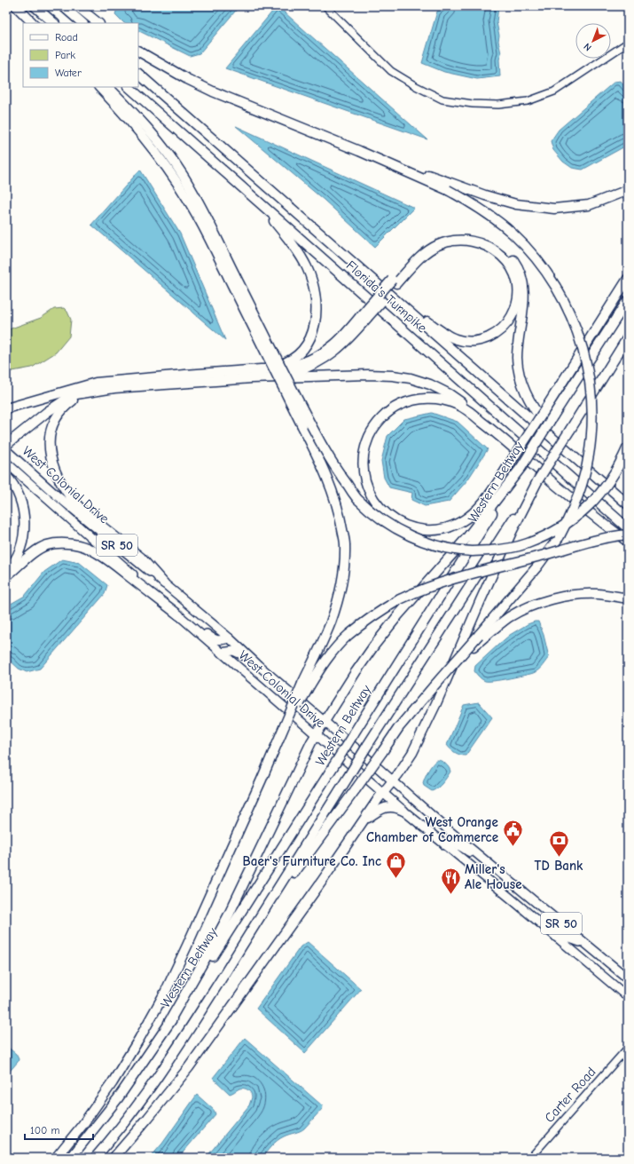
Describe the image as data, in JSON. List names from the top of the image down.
{
  "streets": {
    "highway": [
      "Florida's Turnpike",
      "Western Beltway",
      "West Colonial Drive",
      "SR 50"
    ],
    "street": ["Carter Road"]
  },
  "places": {
    "public building": ["West Orange Chamber of Commerce"],
    "bank": ["TD Bank"],
    "shop": ["Baer's Furniture Co. Inc"],
    "restaurant": ["Miller's Ale House"]
  },
  "legend": ["Road", "Park", "Water"],
  "scale_bar": "100 m",
  "north": "bottom left"
}
